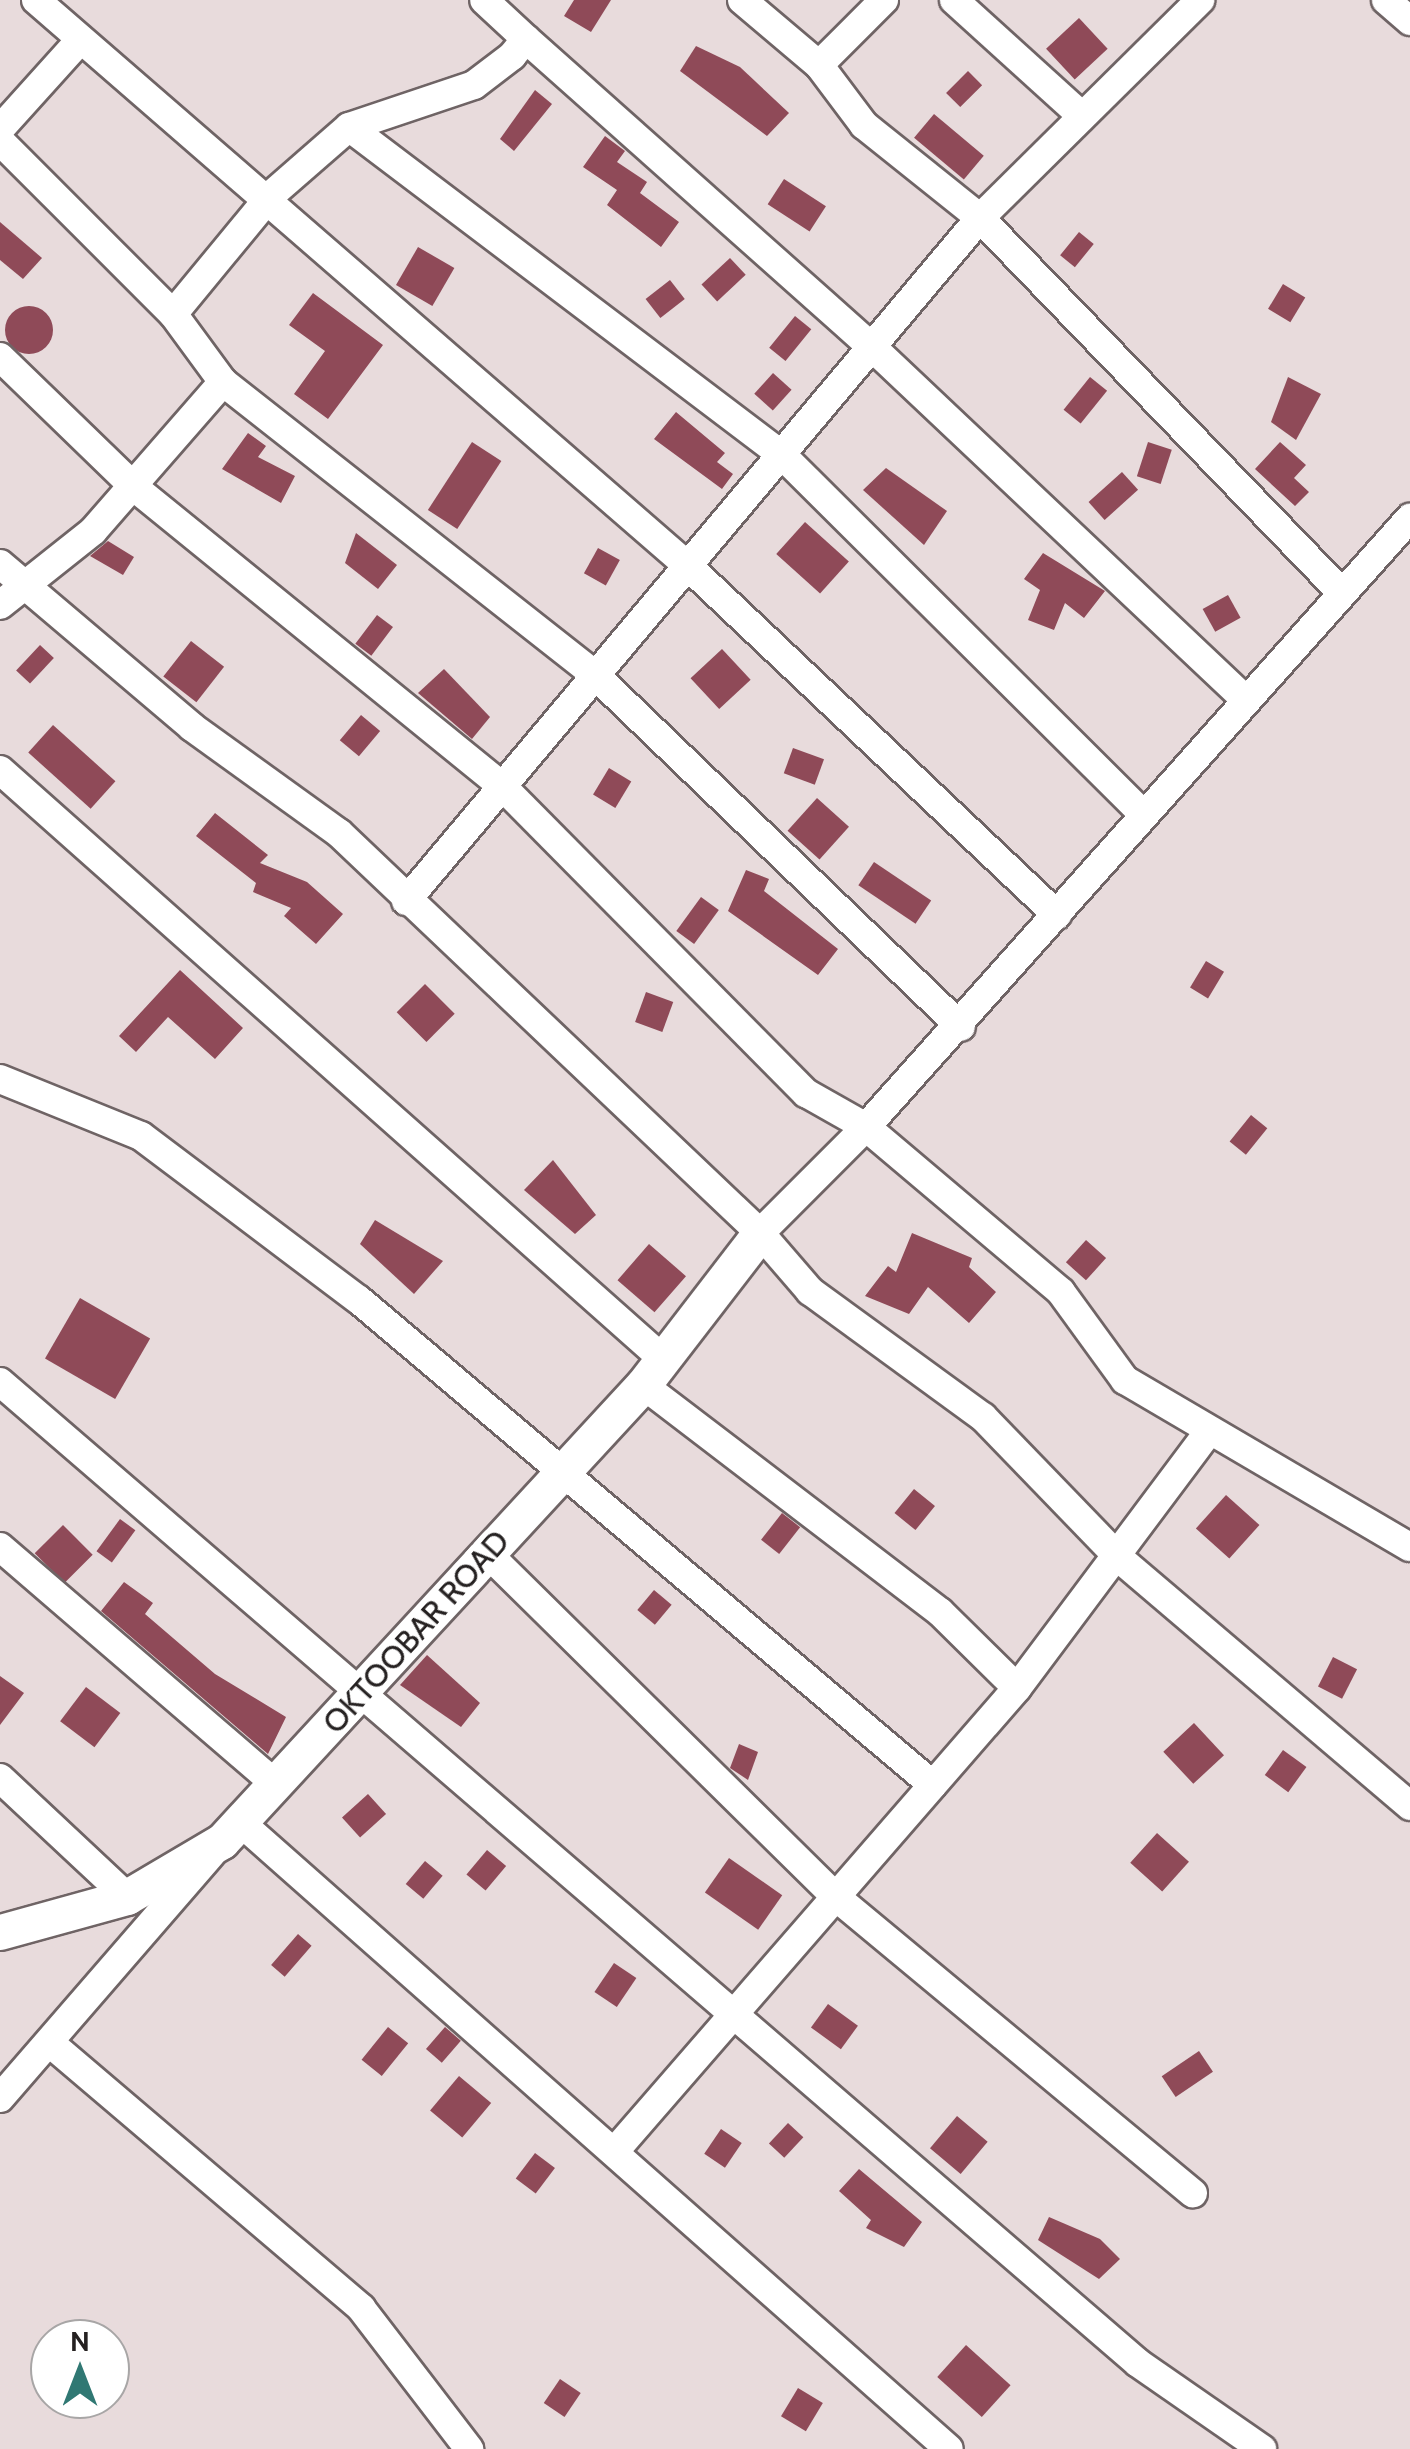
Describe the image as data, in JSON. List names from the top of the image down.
{
  "streets": {
    "street": ["OKTOOBAR ROAD"]
  },
  "north": "top"
}
